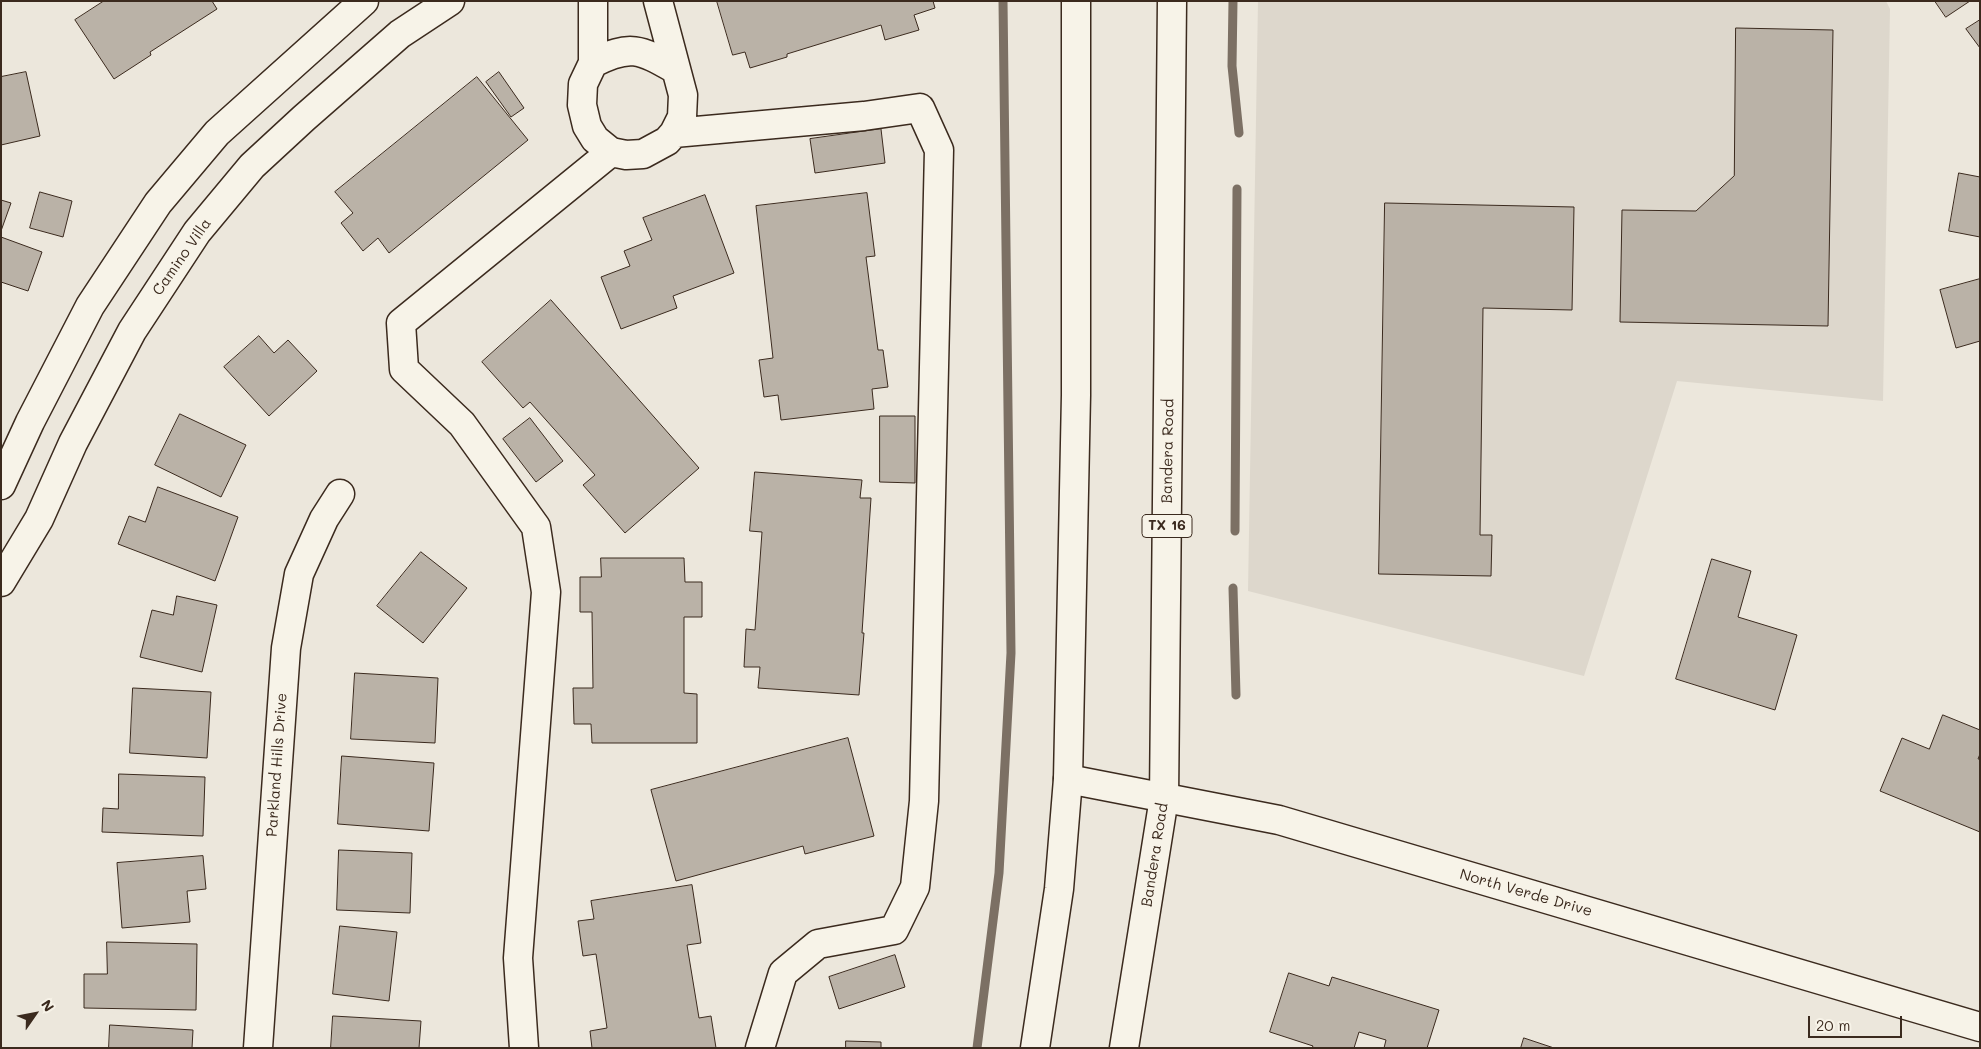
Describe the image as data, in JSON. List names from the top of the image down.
{
  "streets": {
    "street": [
      "Camino Villa",
      "Bandera Road",
      "TX 16",
      "Parkland Hills Drive",
      "North Verde Drive"
    ]
  },
  "crossings": [
    ["Bandera Road", "North Verde Drive"]
  ],
  "scale_bar": "20 m",
  "north": "top right"
}
